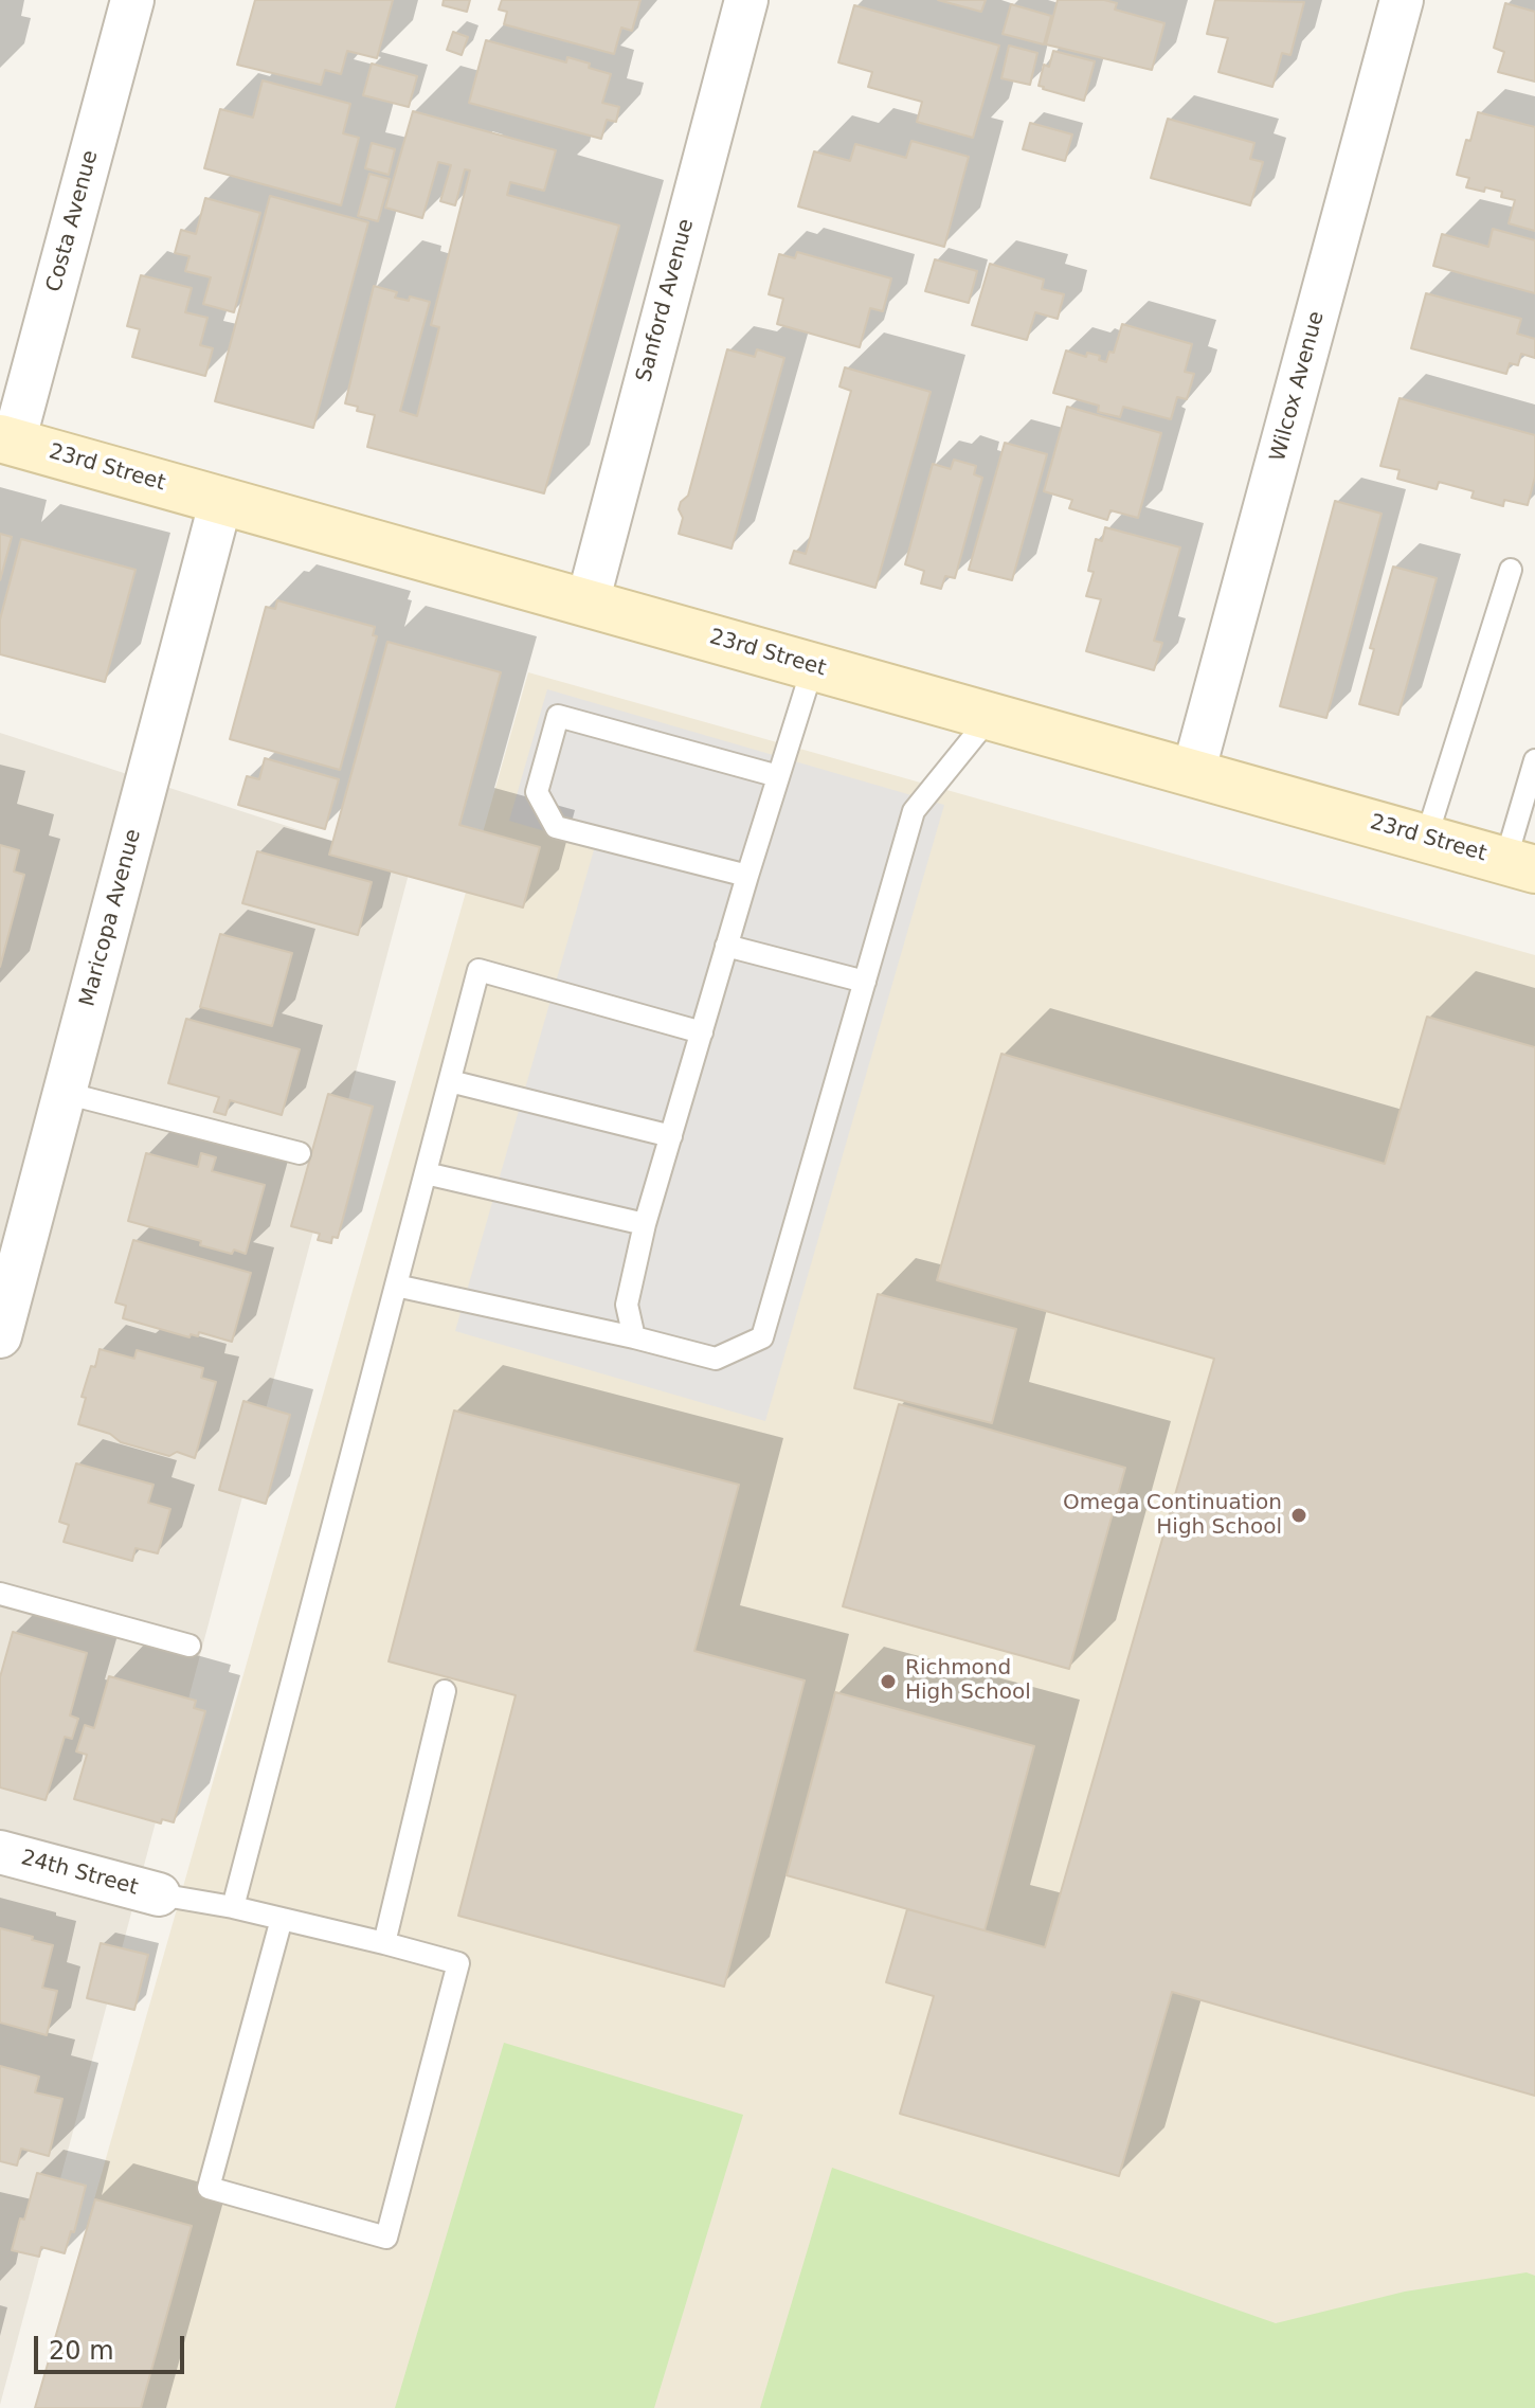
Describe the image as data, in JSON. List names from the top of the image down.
{
  "streets": {
    "main road": ["23rd Street"],
    "street": [
      "Costa Avenue",
      "Sanford Avenue",
      "Wilcox Avenue",
      "Maricopa Avenue",
      "24th Street"
    ]
  },
  "crossings": [
    ["Costa Avenue", "23rd Street"],
    ["Sanford Avenue", "23rd Street"],
    ["Wilcox Avenue", "23rd Street"],
    ["23rd Street", "Maricopa Avenue"]
  ],
  "places": ["Omega Continuation High School", "Richmond High School"],
  "scale_bar": "20 m"
}
